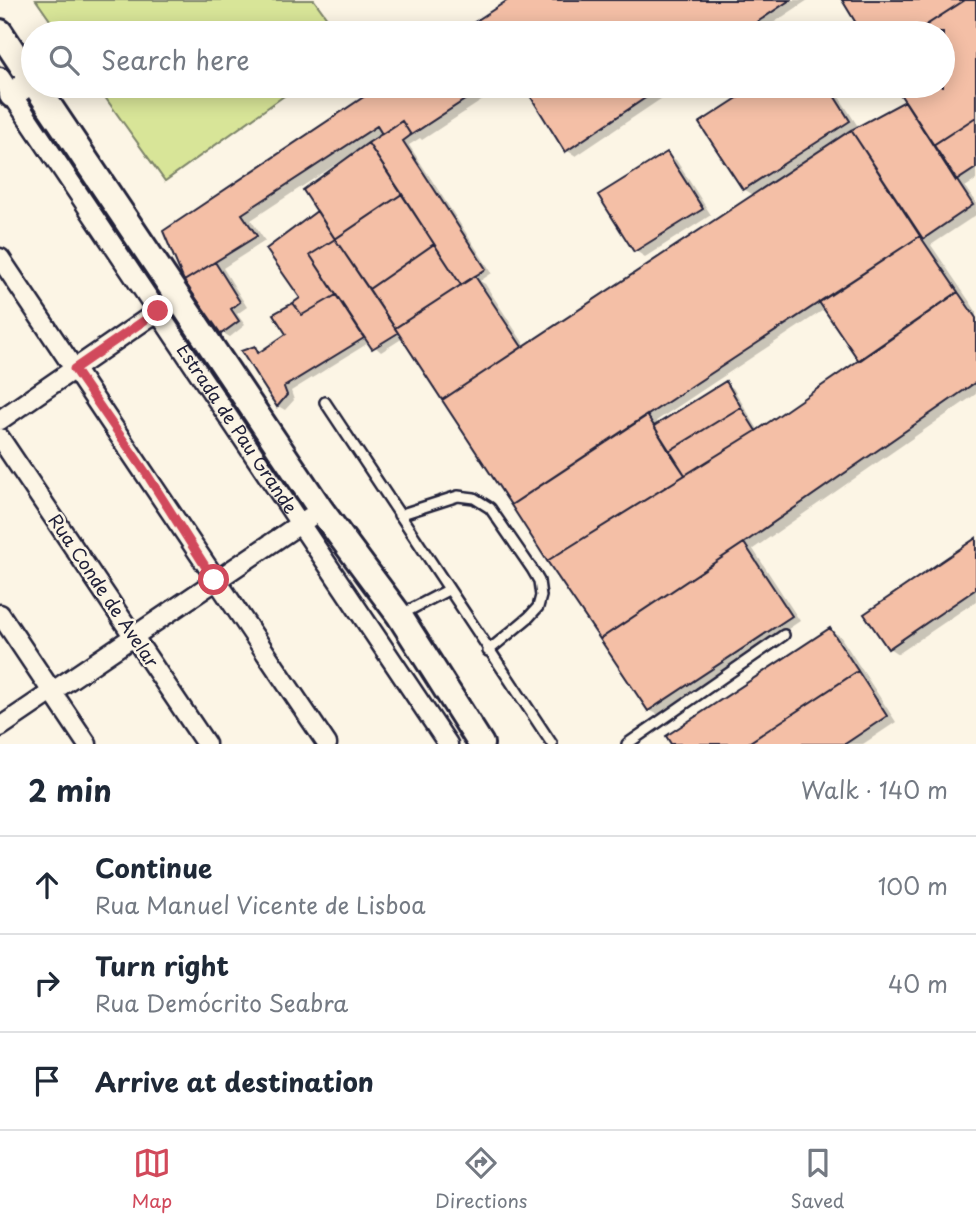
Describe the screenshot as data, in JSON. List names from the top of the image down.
{
  "streets": {
    "street": ["Estrada de Pau Grande", "Rua Conde de Avelar"]
  },
  "page": {
    "search": "Search here",
    "heading": ["2 min", "Walk · 140 m"],
    "list": [
      ["Continue", "Rua Manuel Vicente de Lisboa", "100 m"],
      ["Turn right", "Rua Demócrito Seabra", "40 m"],
      "Arrive at destination"
    ],
    "nav": ["Map", "Directions", "Saved"]
  }
}
